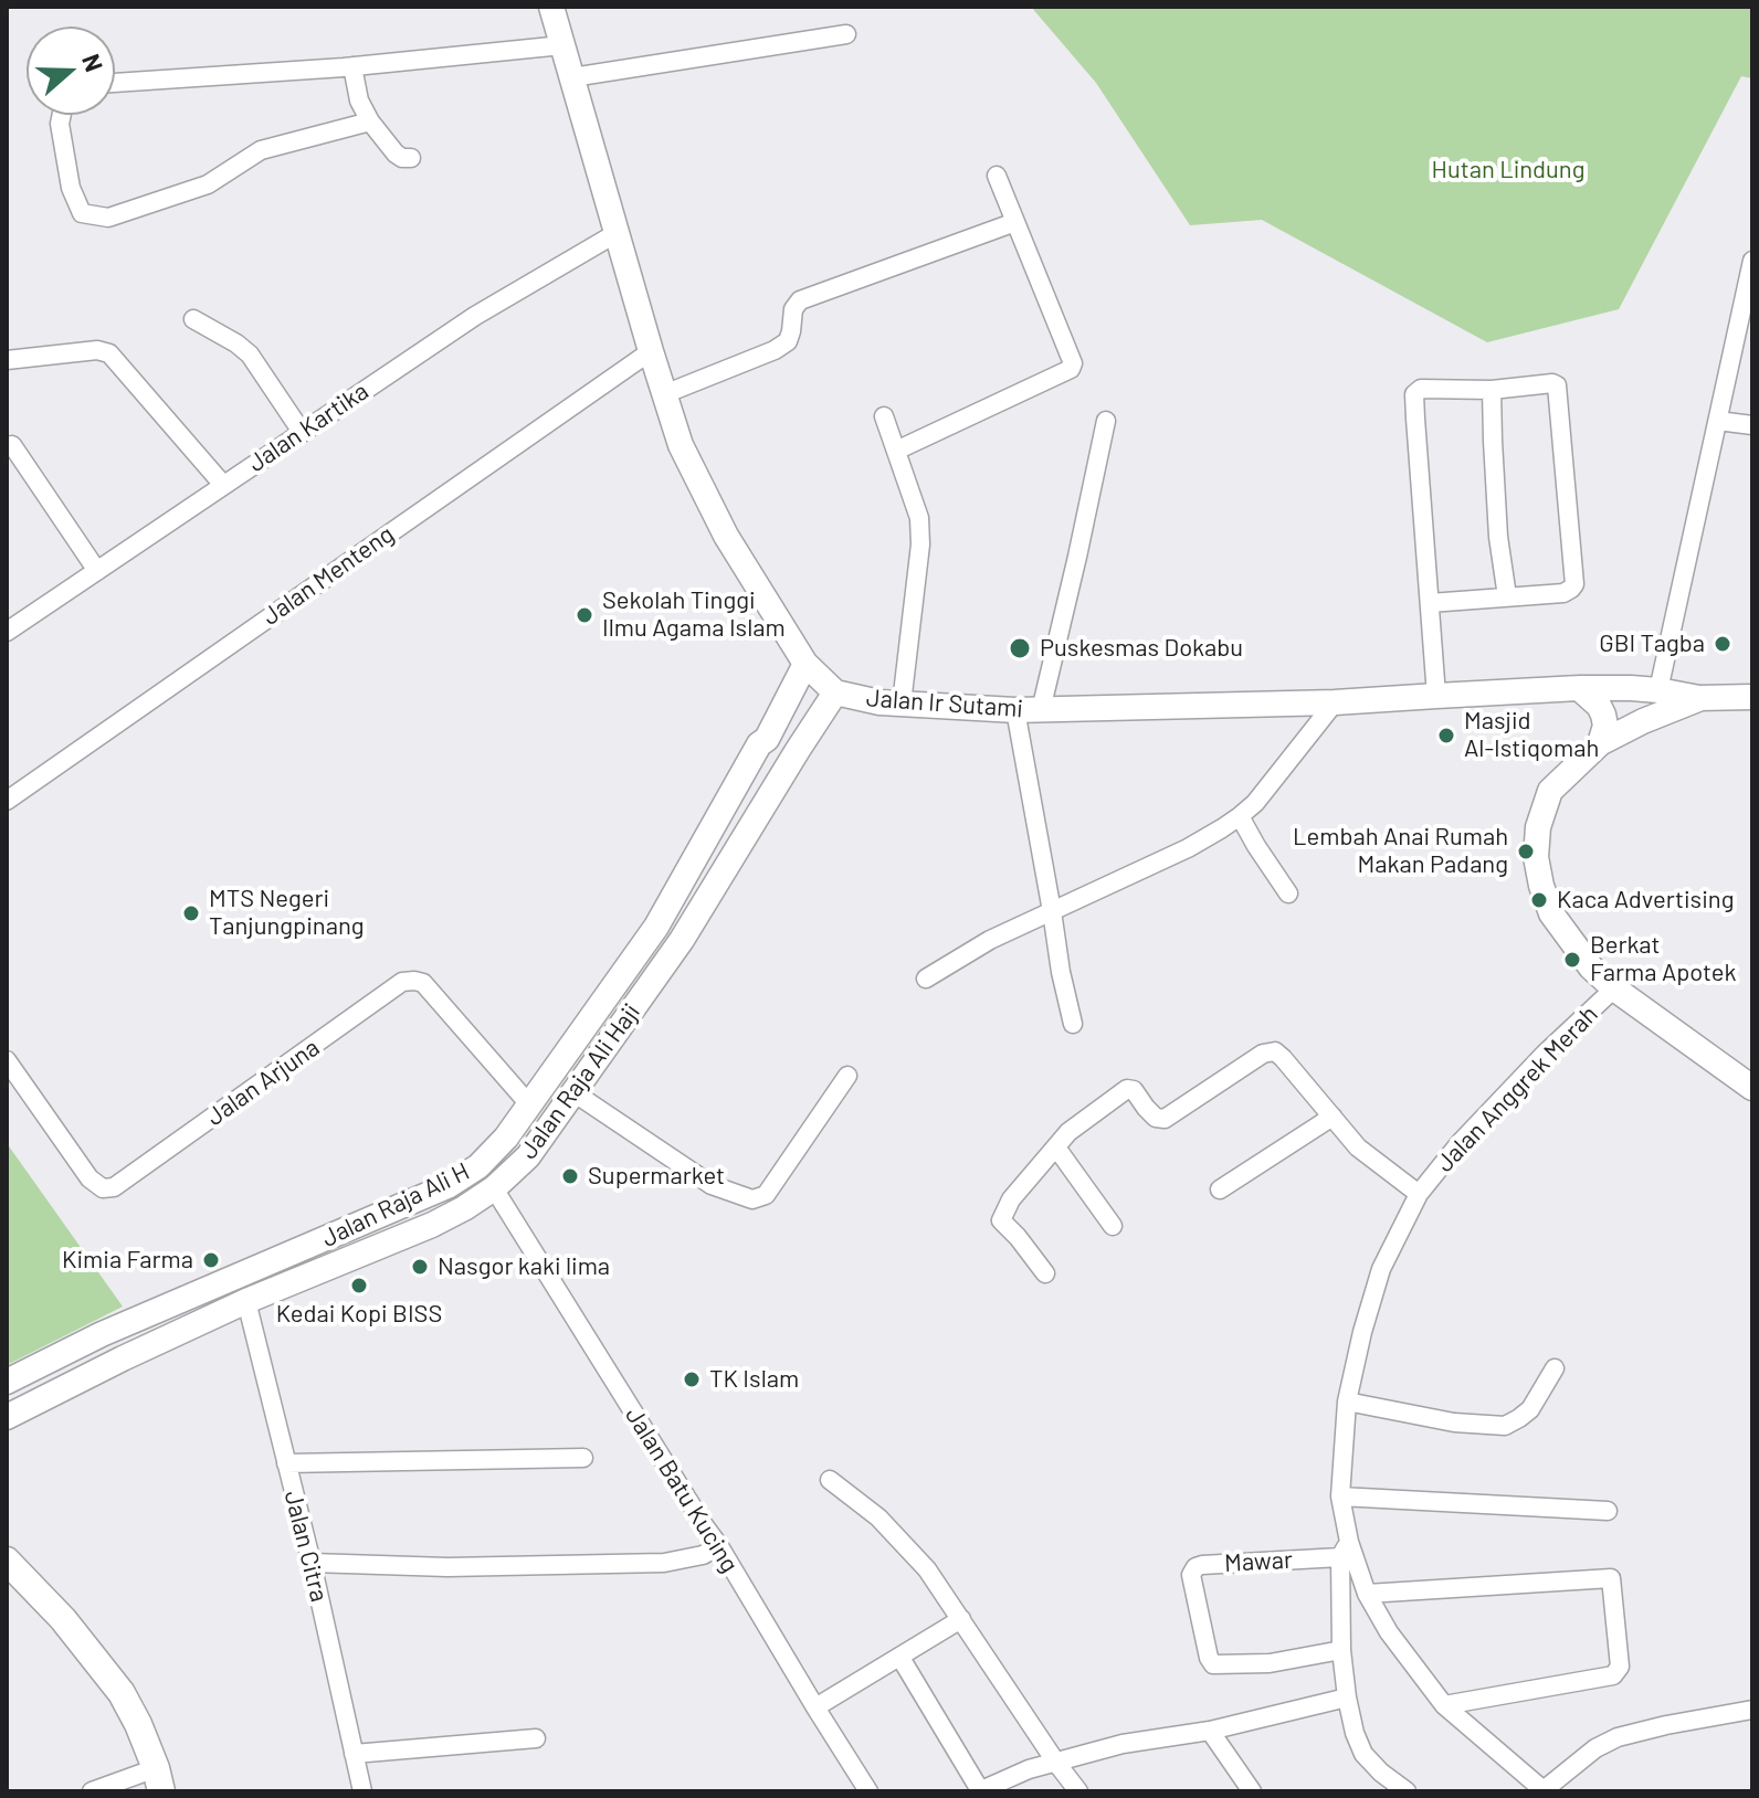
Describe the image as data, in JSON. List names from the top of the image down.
{
  "streets": {
    "main road": ["Jalan Ir Sutami", "Jalan Raja Ali Haji", "Jalan Raja Ali H"],
    "street": [
      "Jalan Kartika",
      "Jalan Menteng",
      "Jalan Arjuna",
      "Jalan Anggrek Merah",
      "Jalan Batu Kucing",
      "Jalan Citra",
      "Mawar"
    ]
  },
  "crossings": [
    ["Jalan Kartika", "Jalan Ir Sutami"],
    ["Jalan Menteng", "Jalan Ir Sutami"],
    ["Jalan Ir Sutami", "Jalan Raja Ali Haji"],
    ["Jalan Ir Sutami", "Jalan Raja Ali H"],
    ["Jalan Raja Ali Haji", "Jalan Batu Kucing"],
    ["Jalan Raja Ali Haji", "Jalan Citra"],
    ["Jalan Arjuna", "Jalan Raja Ali H"],
    ["Jalan Anggrek Merah", "Mawar"]
  ],
  "parks": ["Hutan Lindung"],
  "places": [
    "Sekolah Tinggi Ilmu Agama Islam",
    "GBI Tagba",
    "Puskesmas Dokabu",
    "Masjid Al-Istiqomah",
    "Lembah Anai Rumah Makan Padang",
    "Kaca Advertising",
    "MTS Negeri Tanjungpinang",
    "Berkat Farma Apotek",
    "Supermarket",
    "Kimia Farma",
    "Nasgor kaki lima",
    "Kedai Kopi BISS",
    "TK Islam"
  ],
  "north": "right"
}
